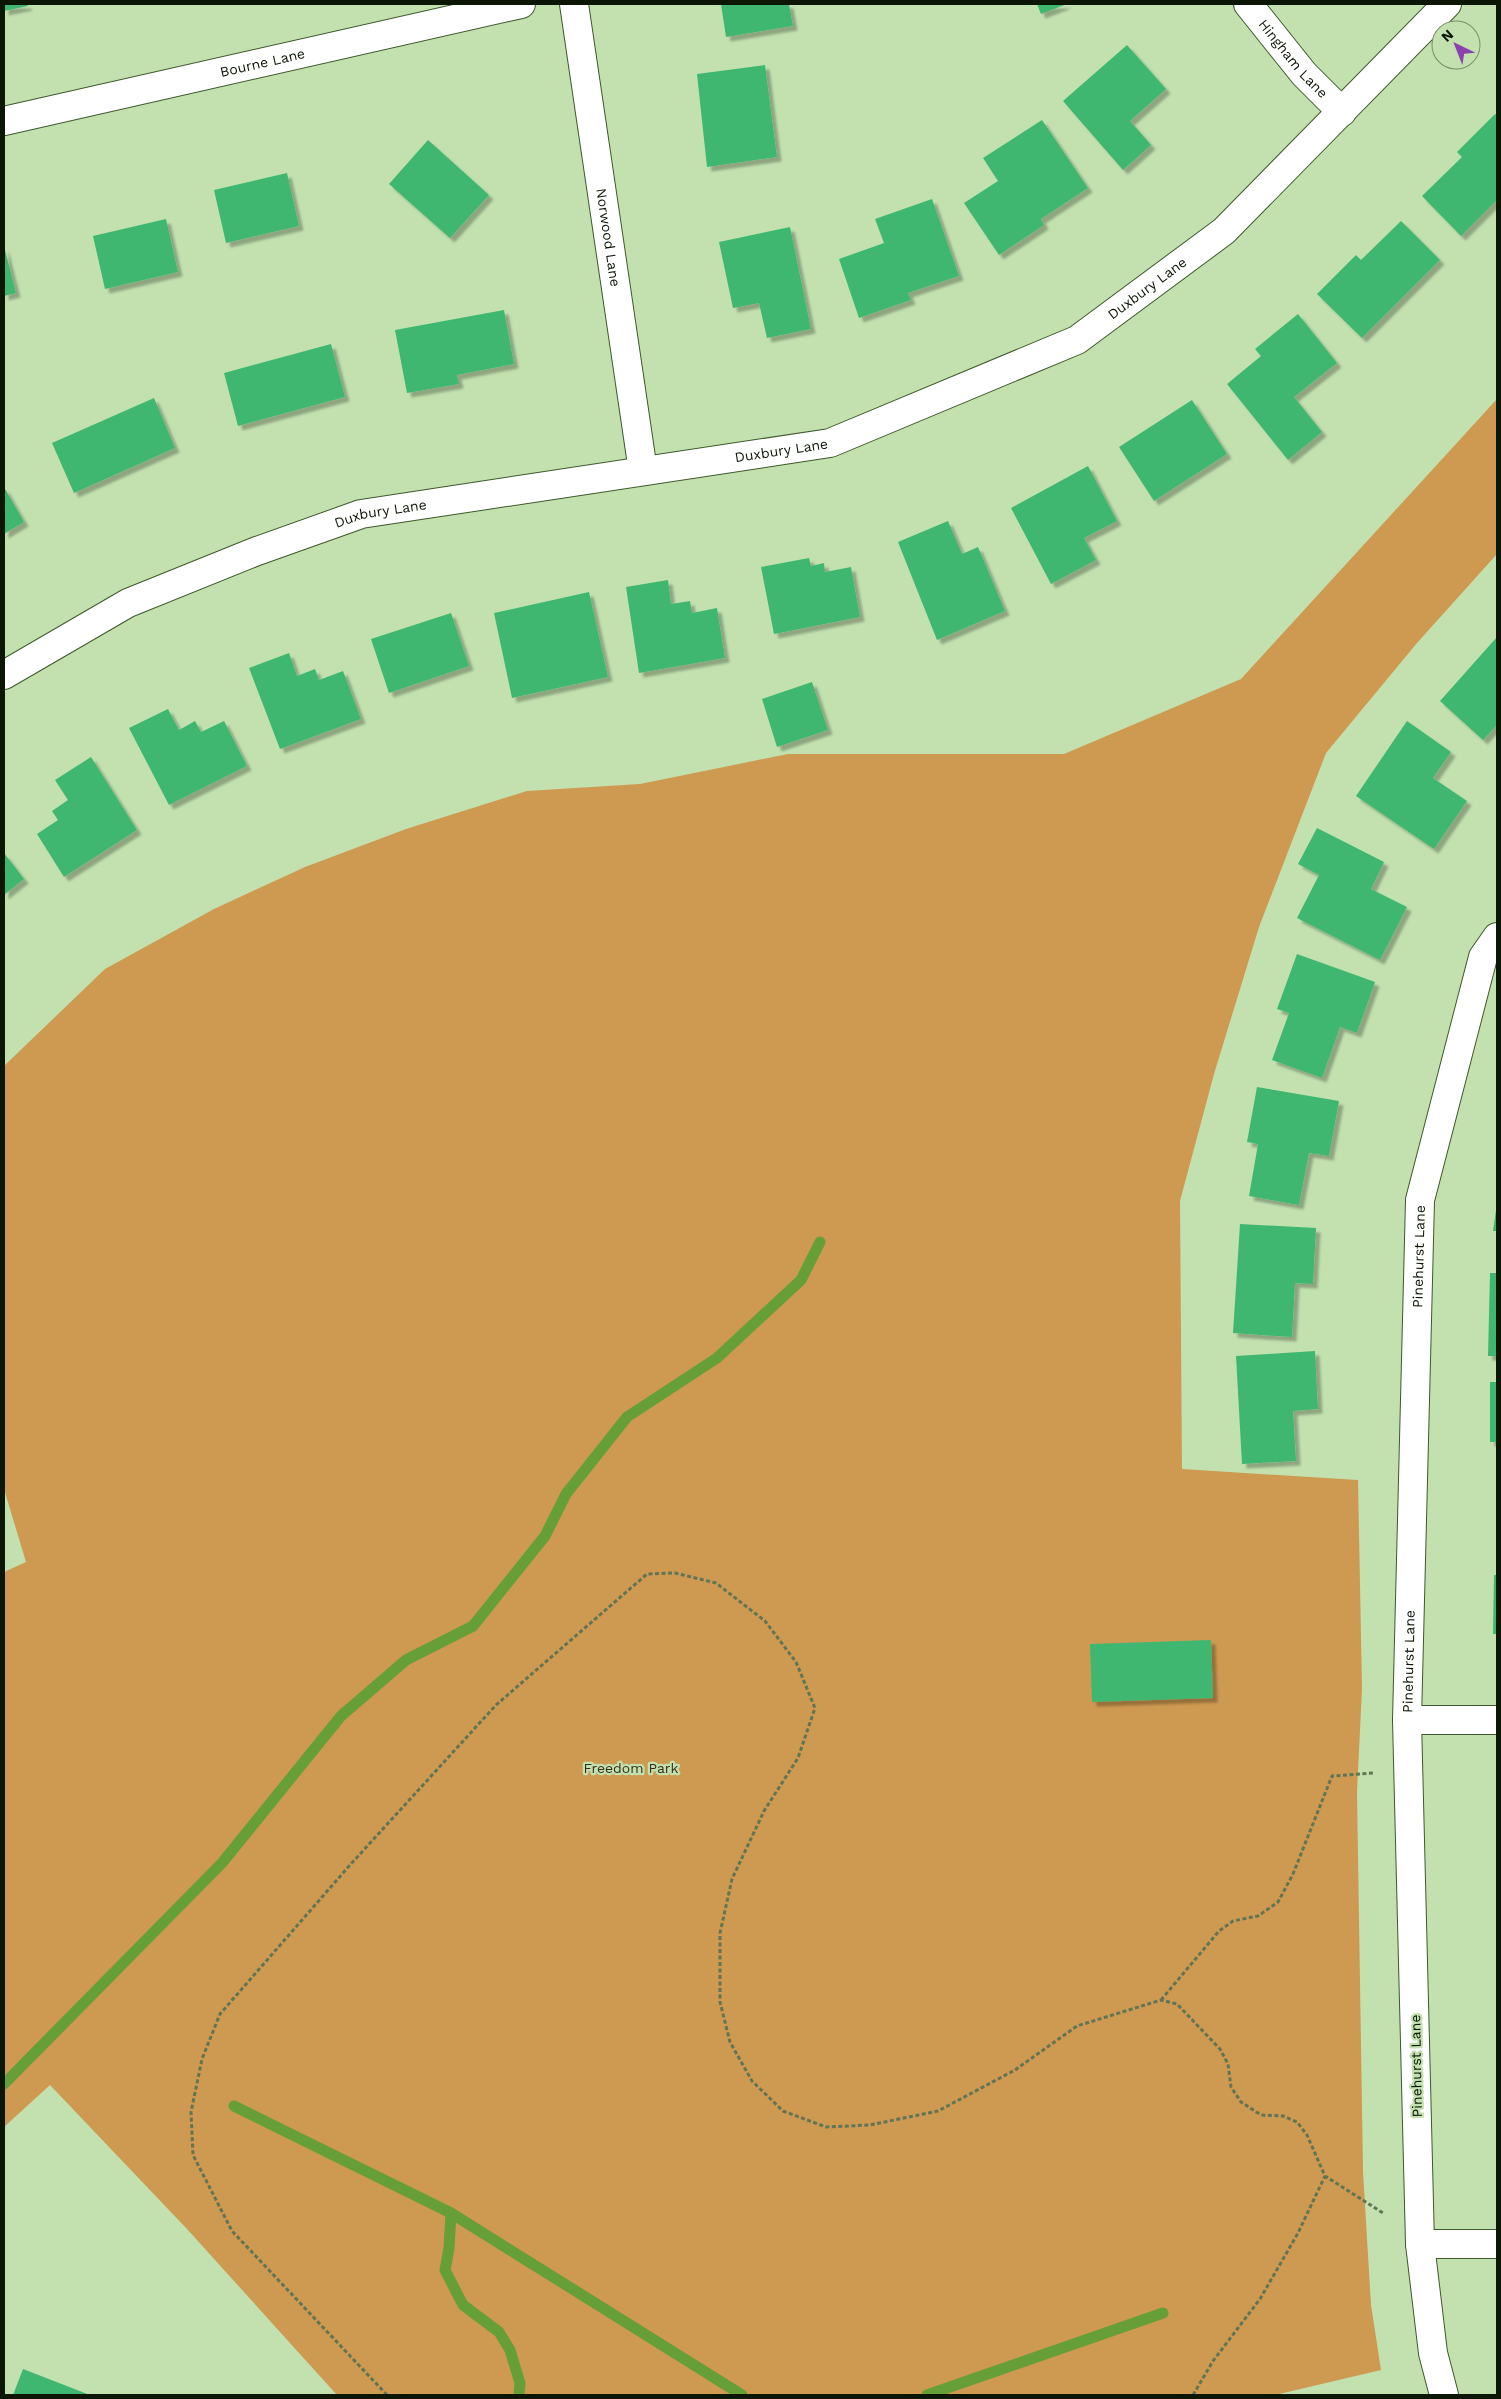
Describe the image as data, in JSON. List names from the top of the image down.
{
  "streets": {
    "street": [
      "Hingham Lane",
      "Bourne Lane",
      "Norwood Lane",
      "Duxbury Lane",
      "Pinehurst Lane"
    ]
  },
  "crossings": [
    ["Hingham Lane", "Duxbury Lane"],
    ["Norwood Lane", "Duxbury Lane"]
  ],
  "parks": ["Freedom Park"],
  "north": "top left"
}
